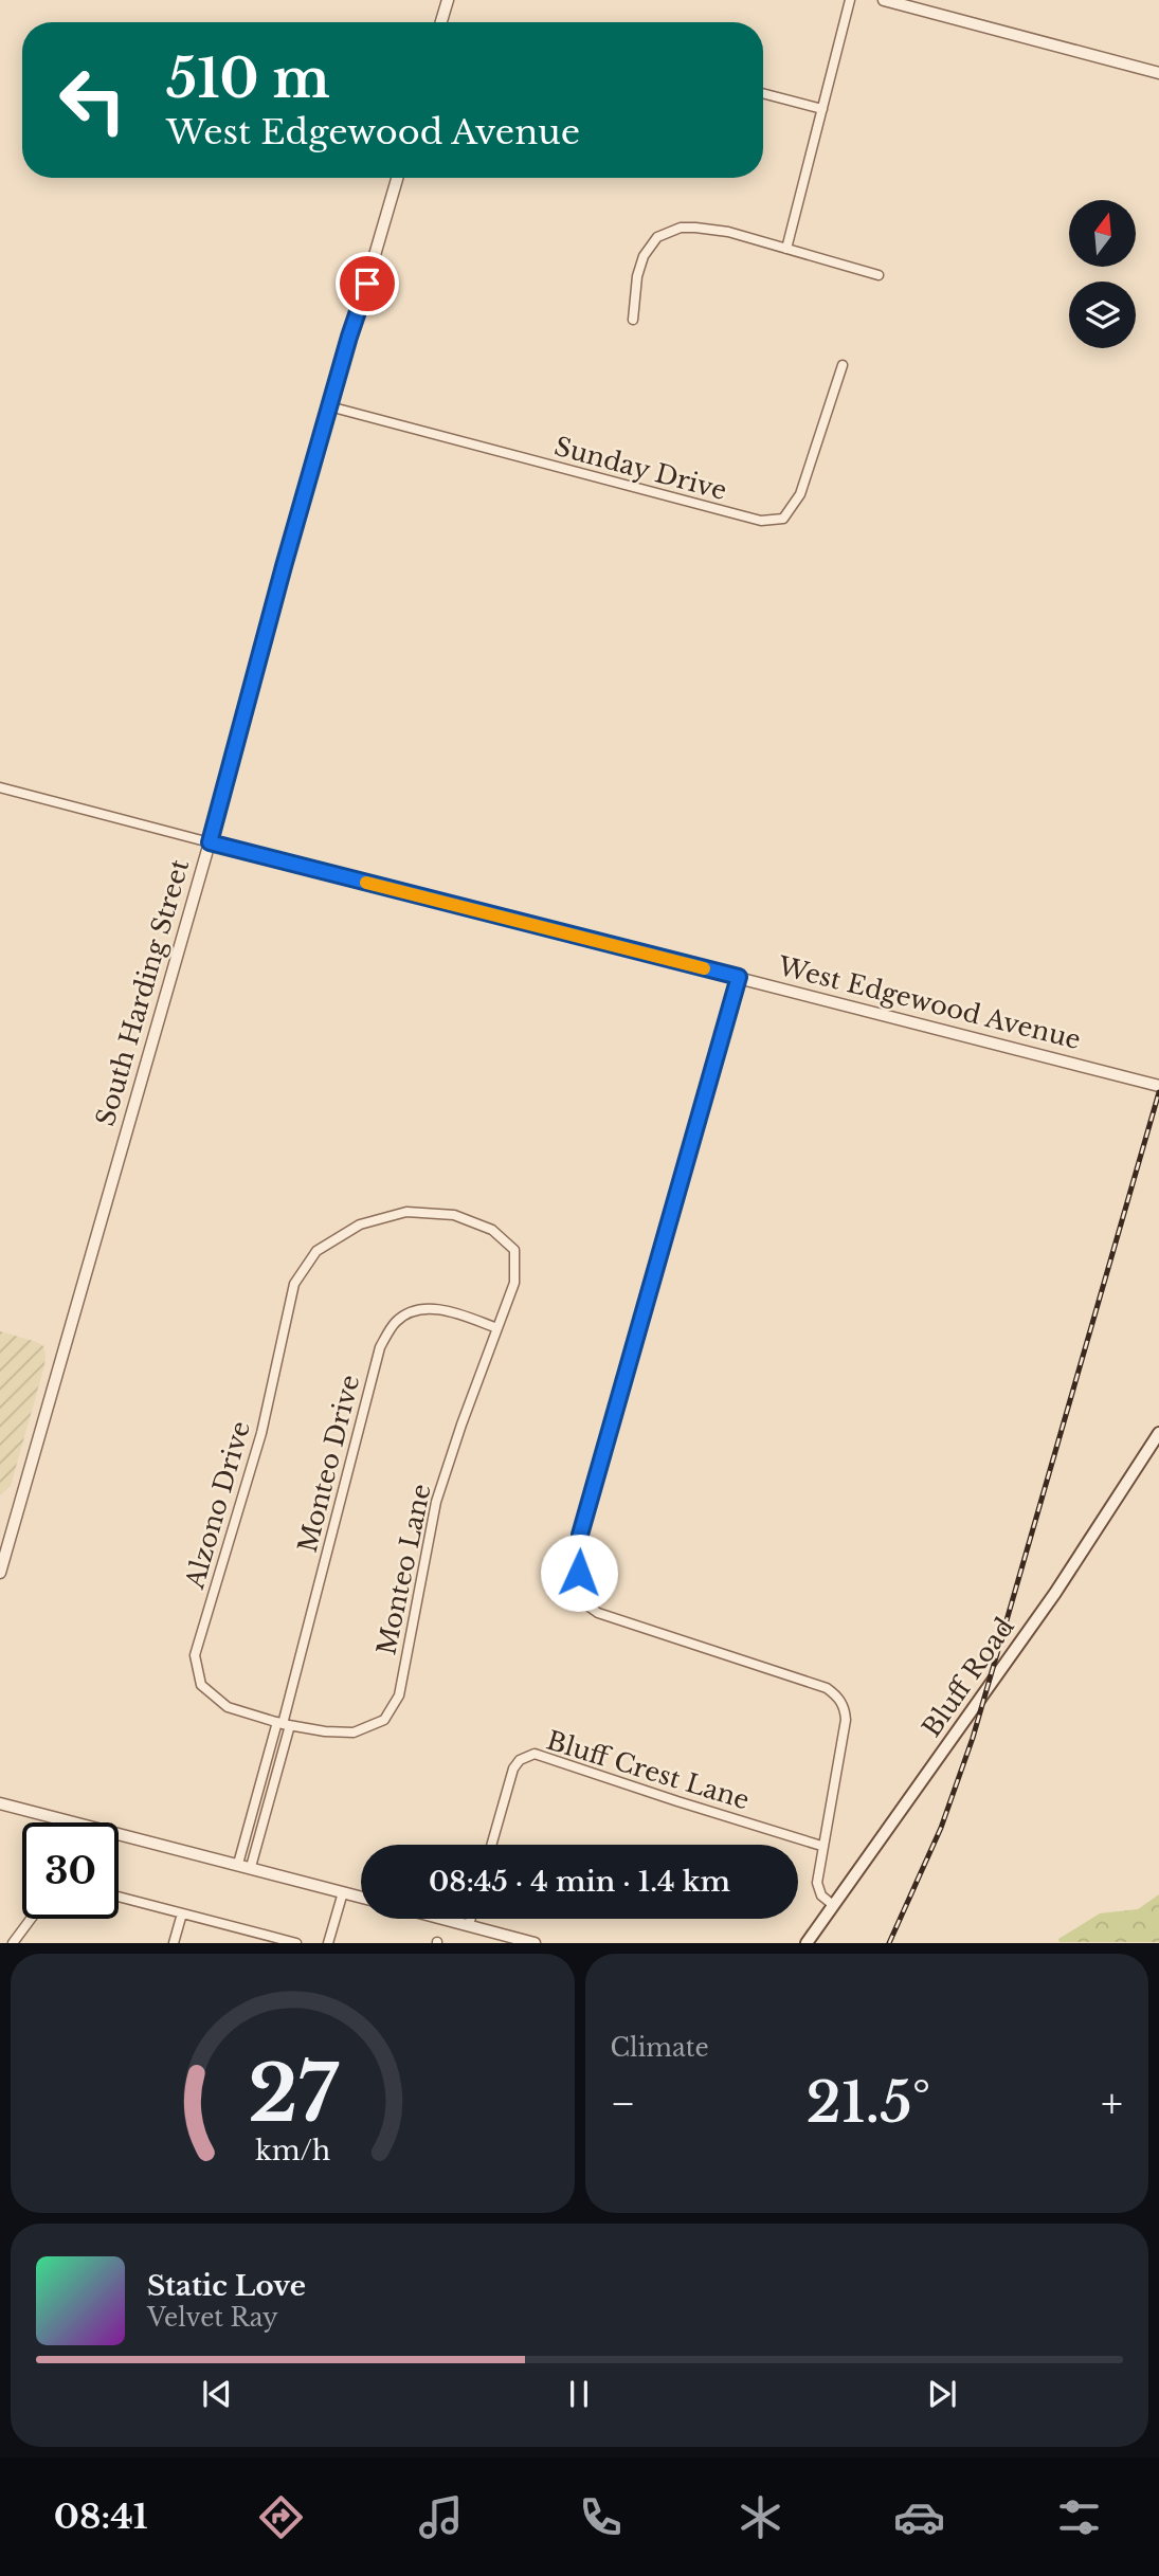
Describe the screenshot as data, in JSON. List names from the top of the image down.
{
  "streets": {
    "main road": ["Bluff Road"],
    "street": [
      "Sunday Drive",
      "South Harding Street",
      "West Edgewood Avenue",
      "Monteo Drive",
      "Alzono Drive",
      "Monteo Lane",
      "Bluff Crest Lane"
    ]
  },
  "crossings": [
    ["Sunday Drive", "South Harding Street"],
    ["South Harding Street", "West Edgewood Avenue"],
    ["Monteo Drive", "Alzono Drive"],
    ["Monteo Drive", "Monteo Lane"],
    ["Alzono Drive", "Monteo Lane"]
  ],
  "north": "top",
  "page": {
    "turn": ["510 m", "West Edgewood Avenue"],
    "limit": "30",
    "trip": "08:45 · 4 min · 1.4 km",
    "tile": "Climate",
    "heat": ["−", "21.5°", "+"],
    "song": ["Static Love", "Velvet Ray"],
    "tabs": "08:41",
    "gauge": ["27", "km/h"]
  }
}
